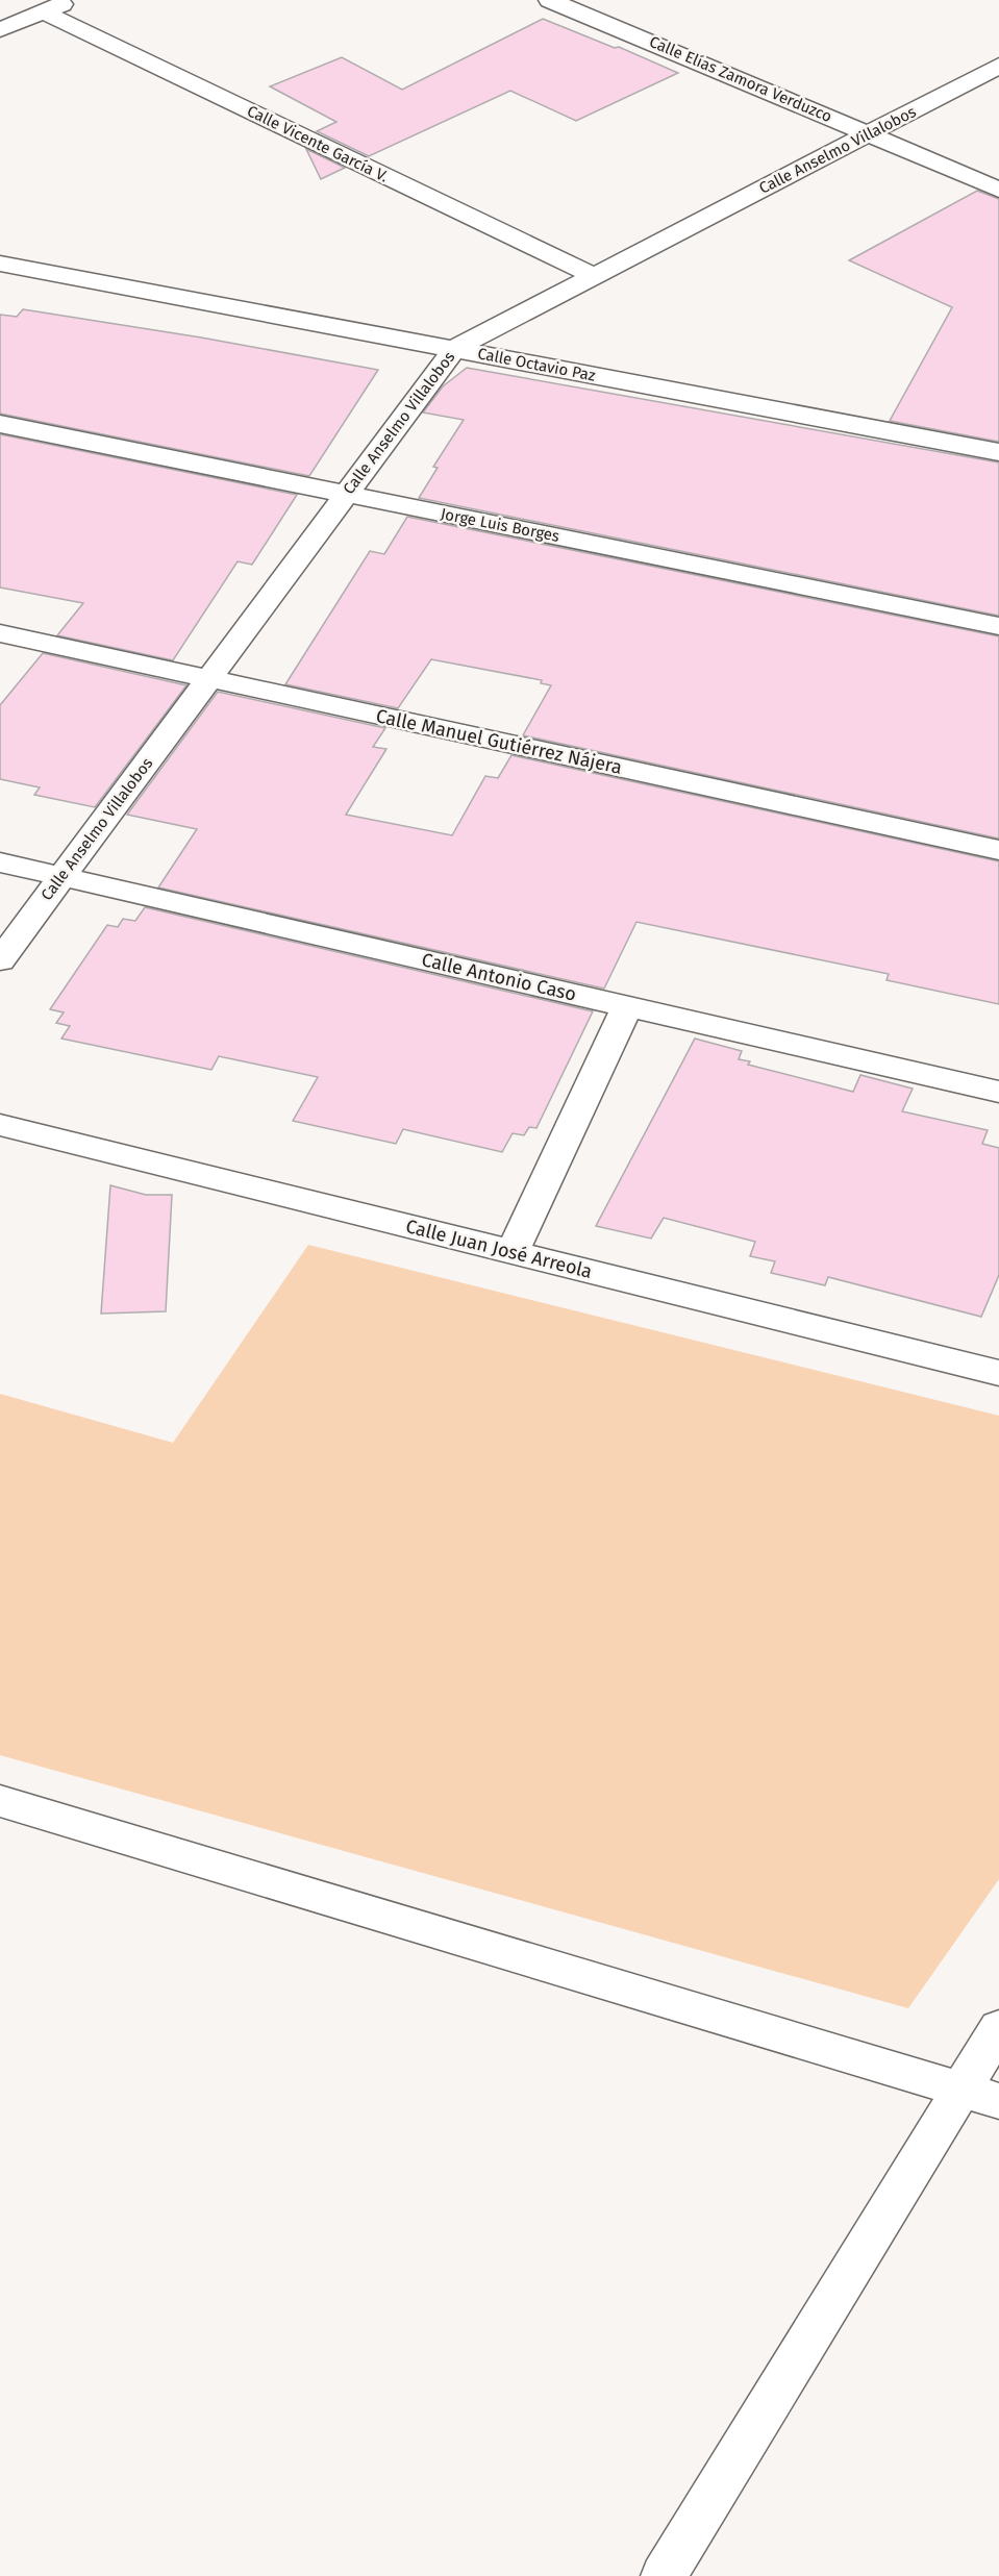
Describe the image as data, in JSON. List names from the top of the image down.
{
  "streets": {
    "street": [
      "Calle Elías Zamora Verduzco",
      "Calle Vicente García V.",
      "Calle Anselmo Villalobos",
      "Calle Octavio Paz",
      "Jorge Luis Borges",
      "Calle Manuel Gutiérrez Nájera",
      "Calle Antonio Caso",
      "Calle Juan José Arreola"
    ]
  },
  "crossings": [
    ["Calle Elías Zamora Verduzco", "Calle Anselmo Villalobos"],
    ["Calle Vicente García V.", "Calle Anselmo Villalobos"],
    ["Calle Anselmo Villalobos", "Calle Octavio Paz"],
    ["Calle Anselmo Villalobos", "Jorge Luis Borges"],
    ["Calle Anselmo Villalobos", "Calle Manuel Gutiérrez Nájera"],
    ["Calle Anselmo Villalobos", "Calle Antonio Caso"]
  ]
}
